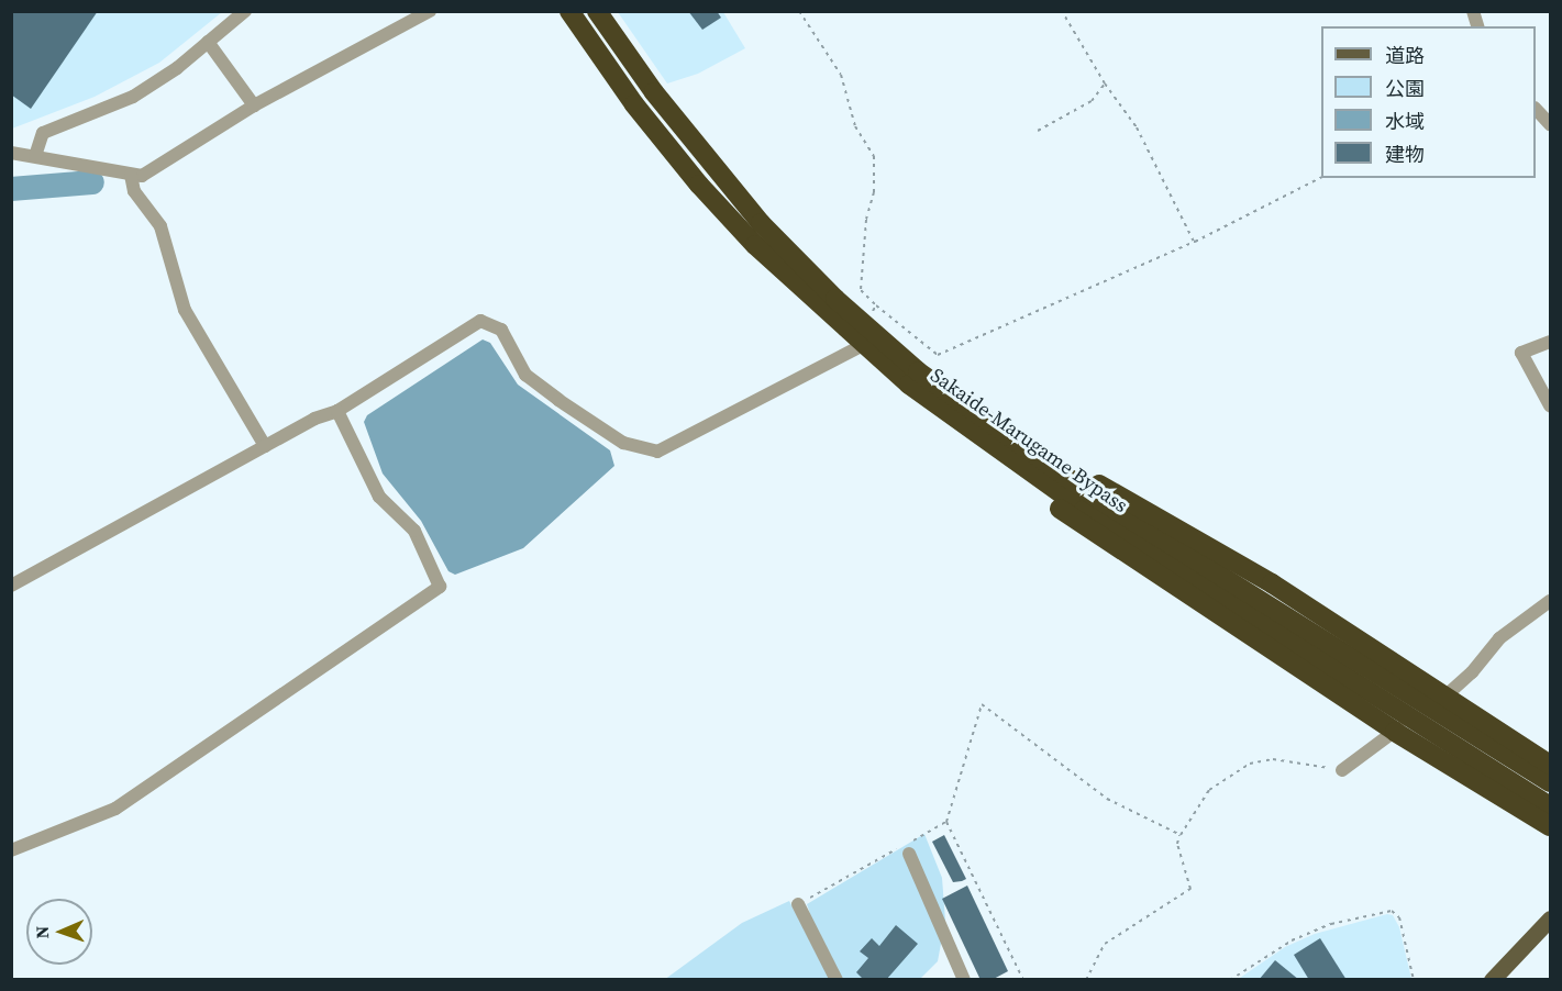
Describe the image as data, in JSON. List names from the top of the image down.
{
  "streets": {
    "highway": ["Sakaide-Marugame Bypass"]
  },
  "legend": [
    "道路",
    "公園",
    "水域",
    "建物"
  ],
  "north": "left"
}
